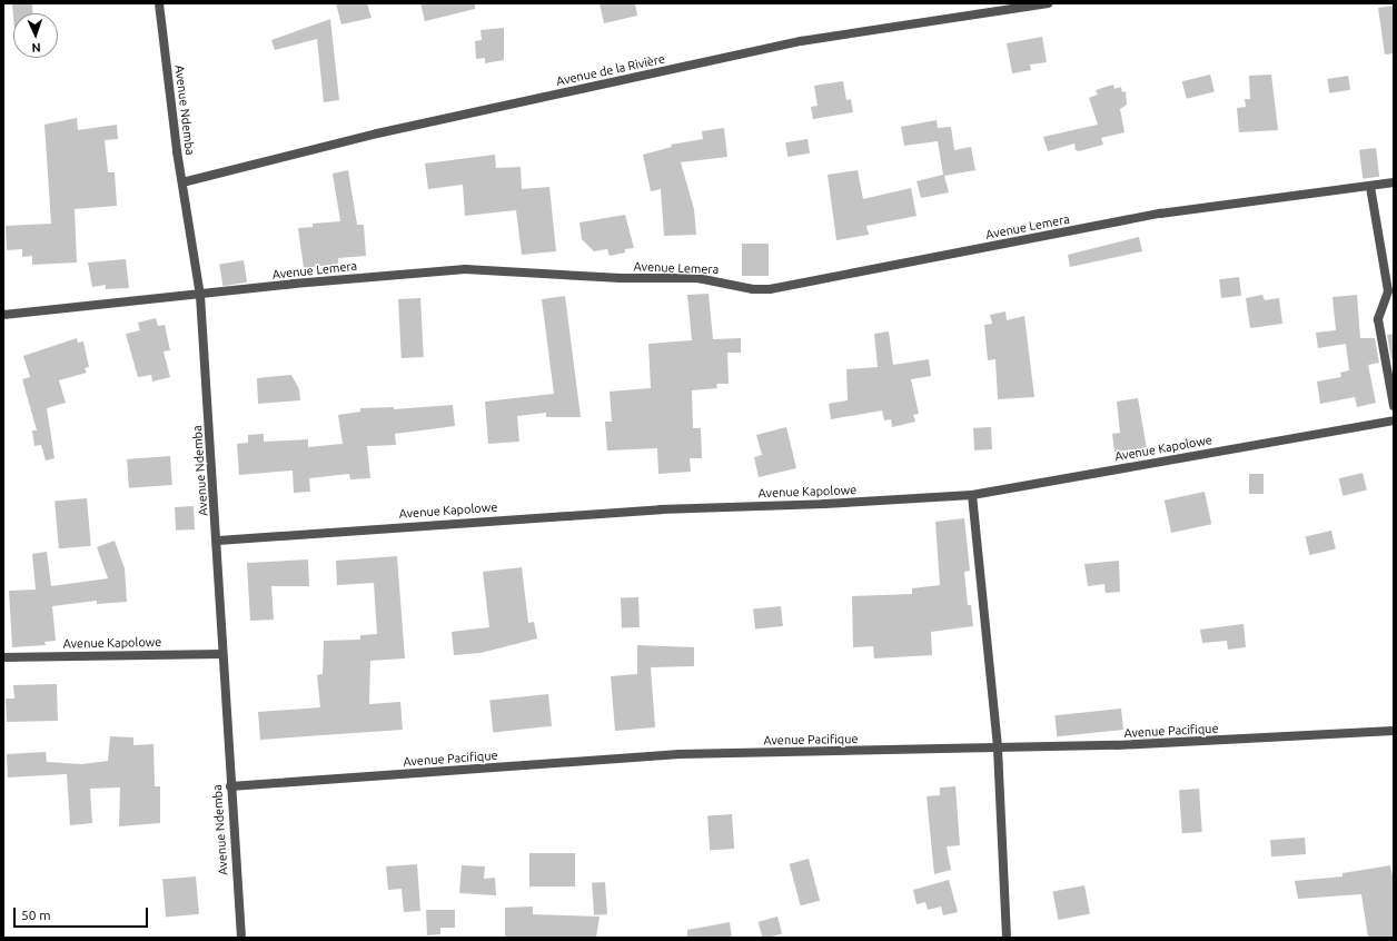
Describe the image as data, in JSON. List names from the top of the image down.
{
  "streets": {
    "street": [
      "Avenue de la Rivière",
      "Avenue Ndemba",
      "Avenue Lemera",
      "Avenue Kapolowe",
      "Avenue Pacifique"
    ]
  },
  "crossings": [
    ["Avenue de la Rivière", "Avenue Ndemba"],
    ["Avenue Ndemba", "Avenue Lemera"],
    ["Avenue Ndemba", "Avenue Kapolowe"],
    ["Avenue Ndemba", "Avenue Pacifique"]
  ],
  "scale_bar": "50 m",
  "north": "bottom"
}
